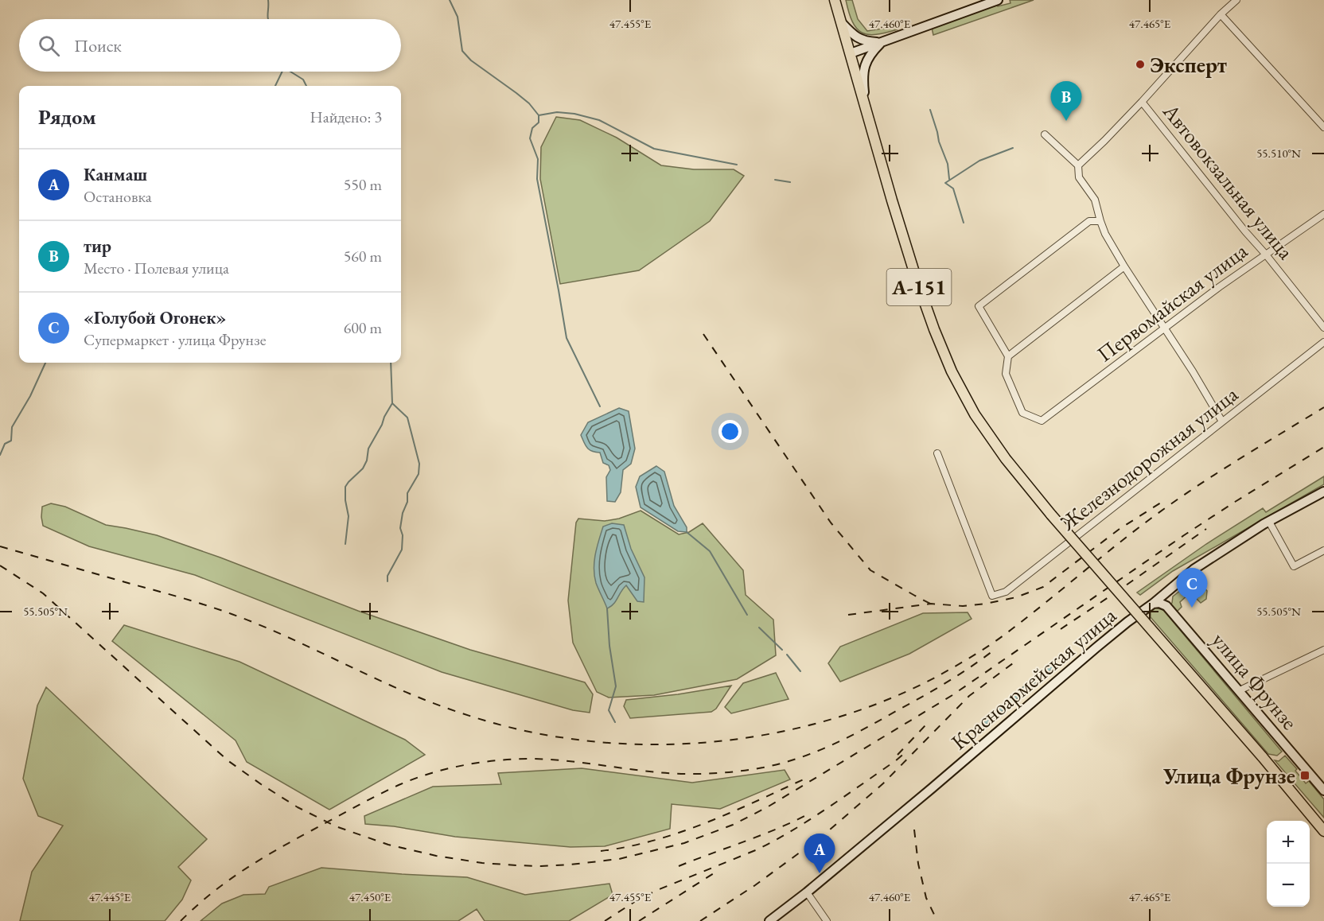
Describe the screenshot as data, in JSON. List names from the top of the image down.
{
  "streets": {
    "highway": ["А-151"],
    "main road": ["Красноармейская улица", "улица Фрунзе"],
    "street": ["Автовокзальная улица", "Первомайская улица", "Железнодорожная улица"]
  },
  "crossings": [
    ["Автовокзальная улица", "Первомайская улица"]
  ],
  "places": {
    "other": ["Эксперт"],
    "transit": ["Улица Фрунзе"]
  },
  "page": {
    "search": "Поиск",
    "pins": ["B", "C", "A"],
    "heading": ["Рядом", "Найдено: 3"],
    "list": [
      {
        "mark": "A",
        "name": "Канмаш",
        "note": "Остановка",
        "value": "550 m"
      },
      {
        "mark": "B",
        "name": "тир",
        "note": "Место · Полевая улица",
        "value": "560 m"
      },
      {
        "mark": "C",
        "name": "«Голубой Огонек»",
        "note": "Супермаркет · улица Фрунзе",
        "value": "600 m"
      }
    ],
    "map_buttons": ["+", "−"]
  },
  "coordinates": [
    "47.455°E",
    "47.460°E",
    "47.465°E",
    "55.510°N",
    "55.505°N",
    "47.445°E",
    "47.450°E"
  ]
}
